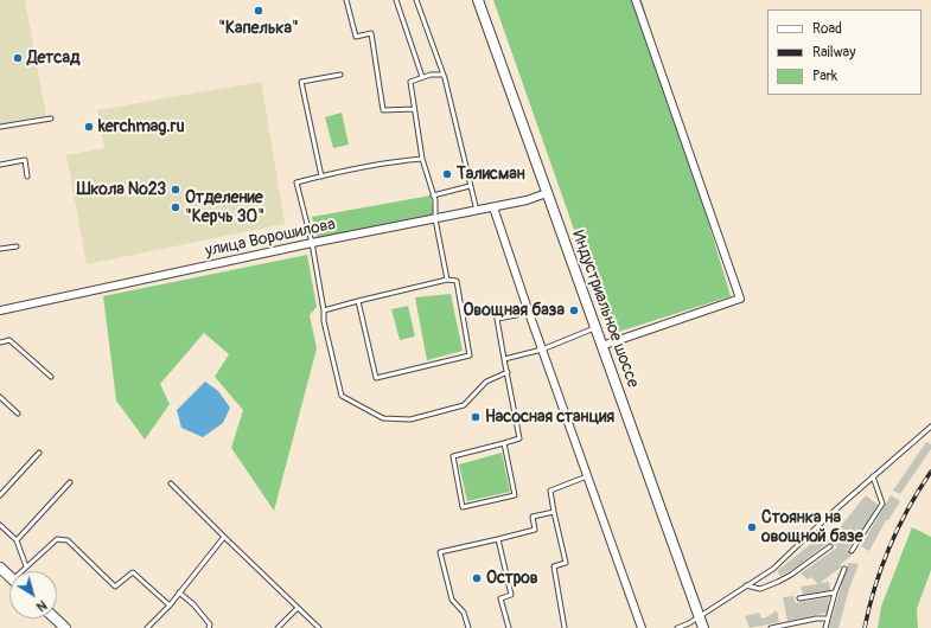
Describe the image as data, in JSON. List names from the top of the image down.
{
  "streets": {
    "main road": ["Индустриальное шоссе"],
    "street": ["улица Ворошилова"]
  },
  "crossings": [
    ["улица Ворошилова", "Индустриальное шоссе"]
  ],
  "places": [
    "\"Капелька\"",
    "Детсад",
    "kerchmag.ru",
    "Талисман",
    "Школа №23",
    "Отделение \"Керчь 30\"",
    "Овощная база",
    "Насосная станция",
    "Стоянка на овощной базе",
    "Остров"
  ],
  "legend": ["Road", "Railway", "Park"],
  "north": "bottom right"
}
